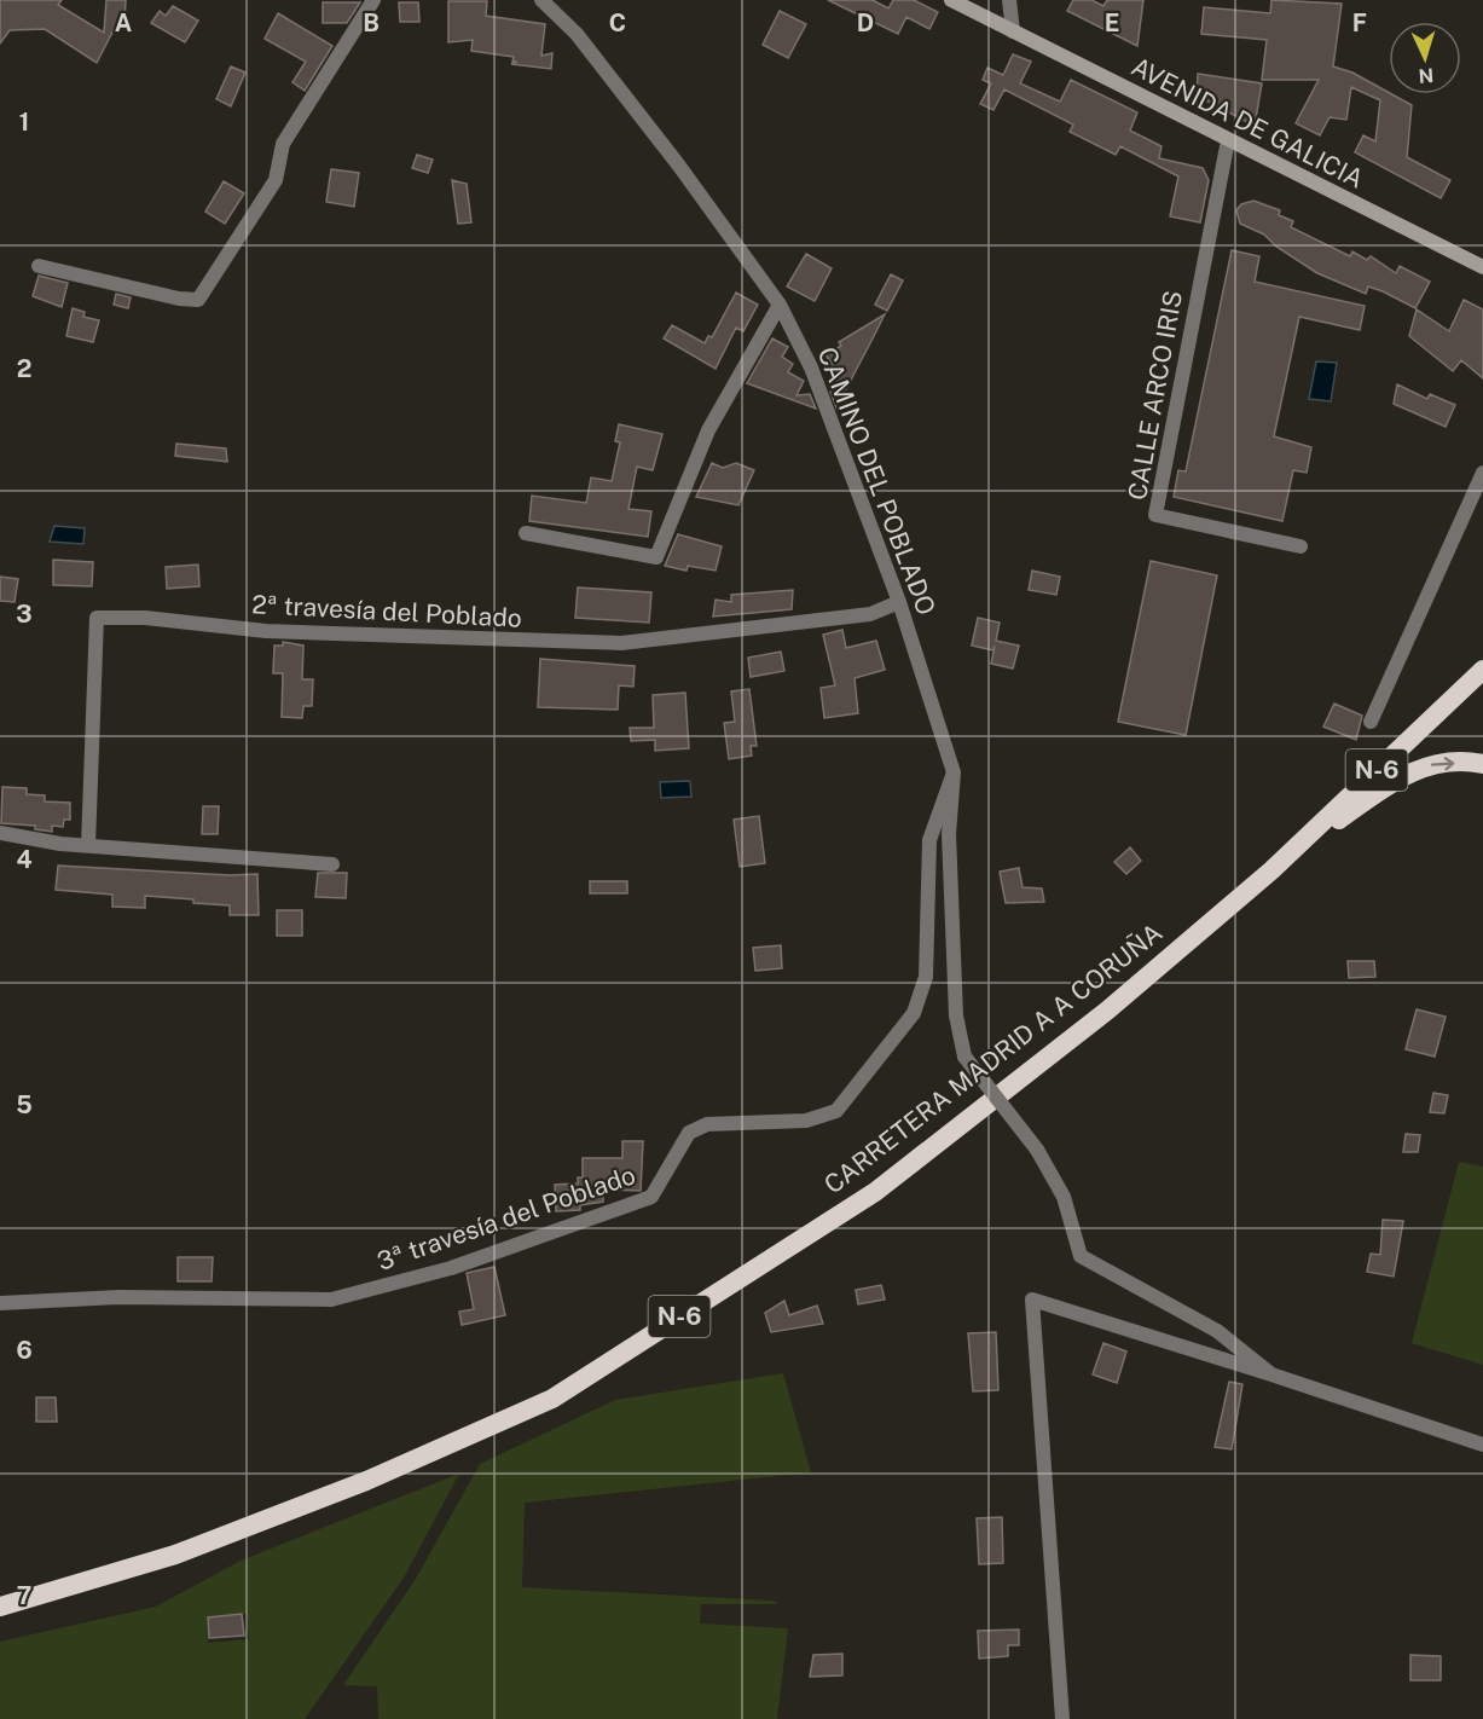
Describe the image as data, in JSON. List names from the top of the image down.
{
  "streets": {
    "highway": ["N-6", "CARRETERA MADRID A A CORUÑA"],
    "main road": ["AVENIDA DE GALICIA"],
    "street": [
      "CALLE ARCO IRIS",
      "CAMINO DEL POBLADO",
      "2ª travesía del Poblado",
      "3ª travesía del Poblado"
    ]
  },
  "crossings": [
    ["AVENIDA DE GALICIA", "CALLE ARCO IRIS"],
    ["CAMINO DEL POBLADO", "2ª travesía del Poblado"],
    ["CAMINO DEL POBLADO", "3ª travesía del Poblado"],
    ["N-6", "CARRETERA MADRID A A CORUÑA"]
  ],
  "north": "bottom",
  "grid": {
    "columns": [
      "A",
      "B",
      "C",
      "D",
      "E",
      "F"
    ],
    "rows": [
      "1",
      "2",
      "3",
      "4",
      "5",
      "6",
      "7"
    ]
  }
}
